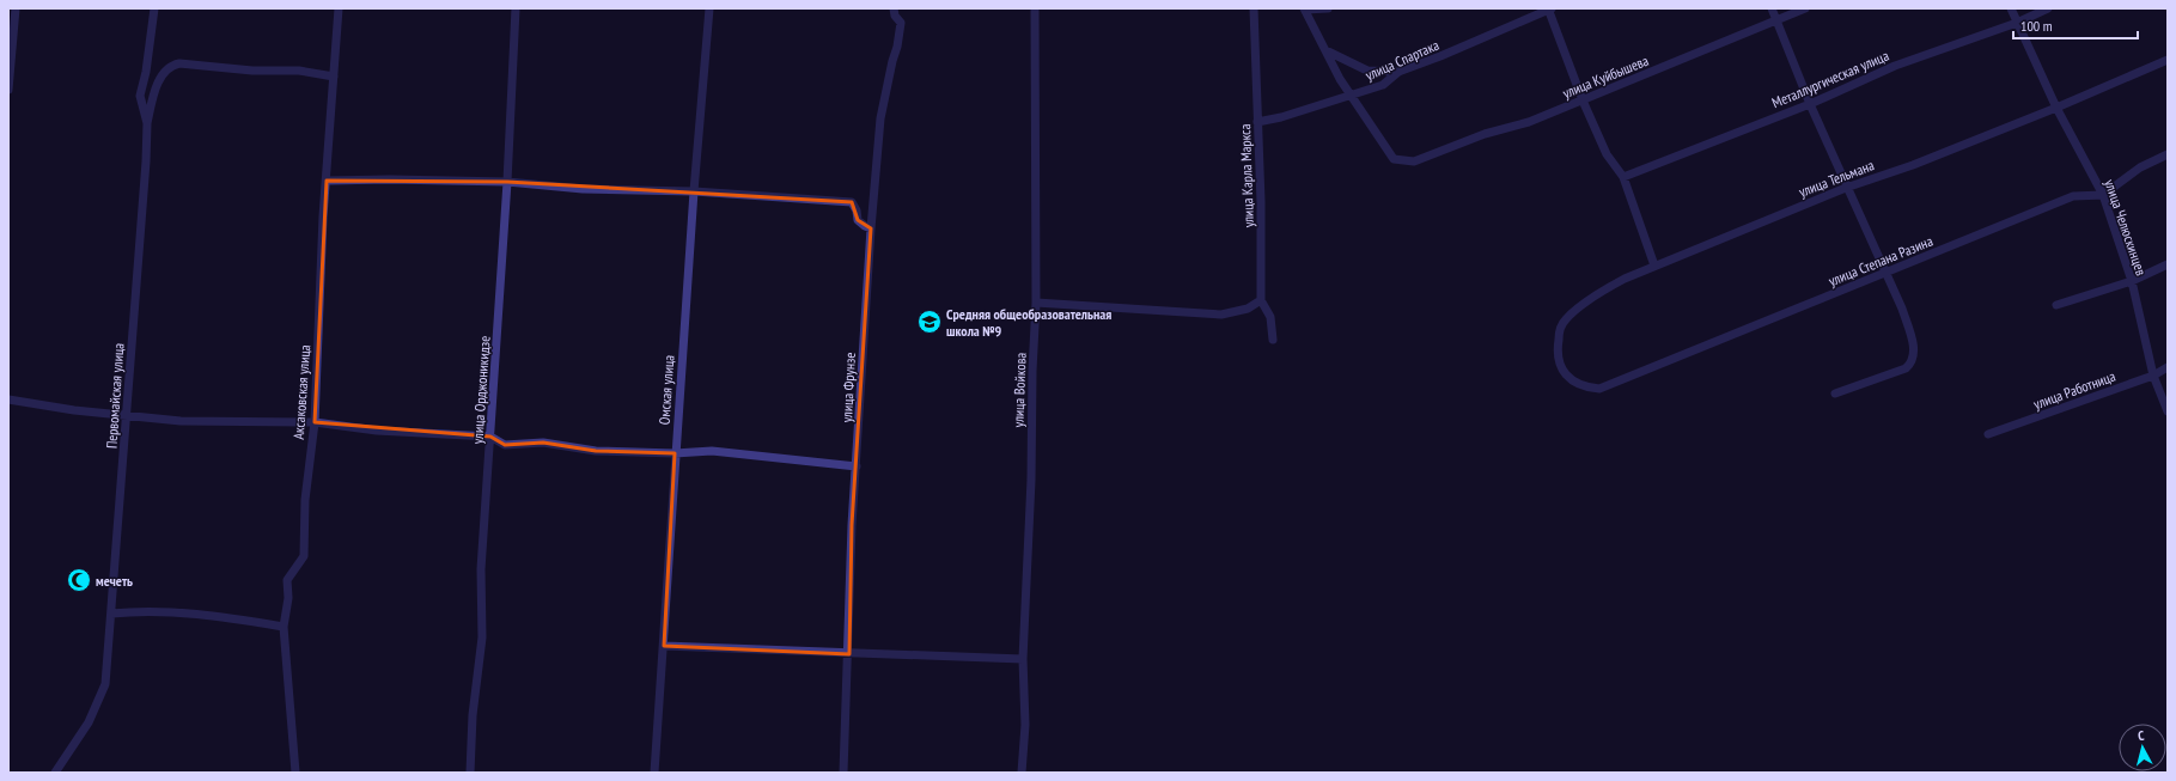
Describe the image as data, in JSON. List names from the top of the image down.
{
  "streets": {
    "street": [
      "улица Спартака",
      "улица Куйбышева",
      "Металлургическая улица",
      "улица Карла Маркса",
      "улица Тельмана",
      "улица Челюскинцев",
      "улица Степана Разина",
      "улица Фрунзе",
      "улица Орджоникидзе",
      "Омская улица",
      "улица Войкова",
      "улица Работница",
      "Аксаковская улица",
      "Первомайская улица"
    ]
  },
  "crossings": [
    ["улица Спартака", "улица Куйбышева"],
    ["улица Спартака", "улица Карла Маркса"],
    ["Металлургическая улица", "улица Челюскинцев"],
    ["улица Тельмана", "улица Челюскинцев"],
    ["улица Тельмана", "улица Степана Разина"],
    ["улица Челюскинцев", "улица Степана Разина"],
    ["улица Челюскинцев", "улица Работница"]
  ],
  "places": {
    "school or university": ["Средняя общеобразовательная школа №9"],
    "mosque": ["мечеть"]
  },
  "scale_bar": "100 m",
  "north": "top"
}
